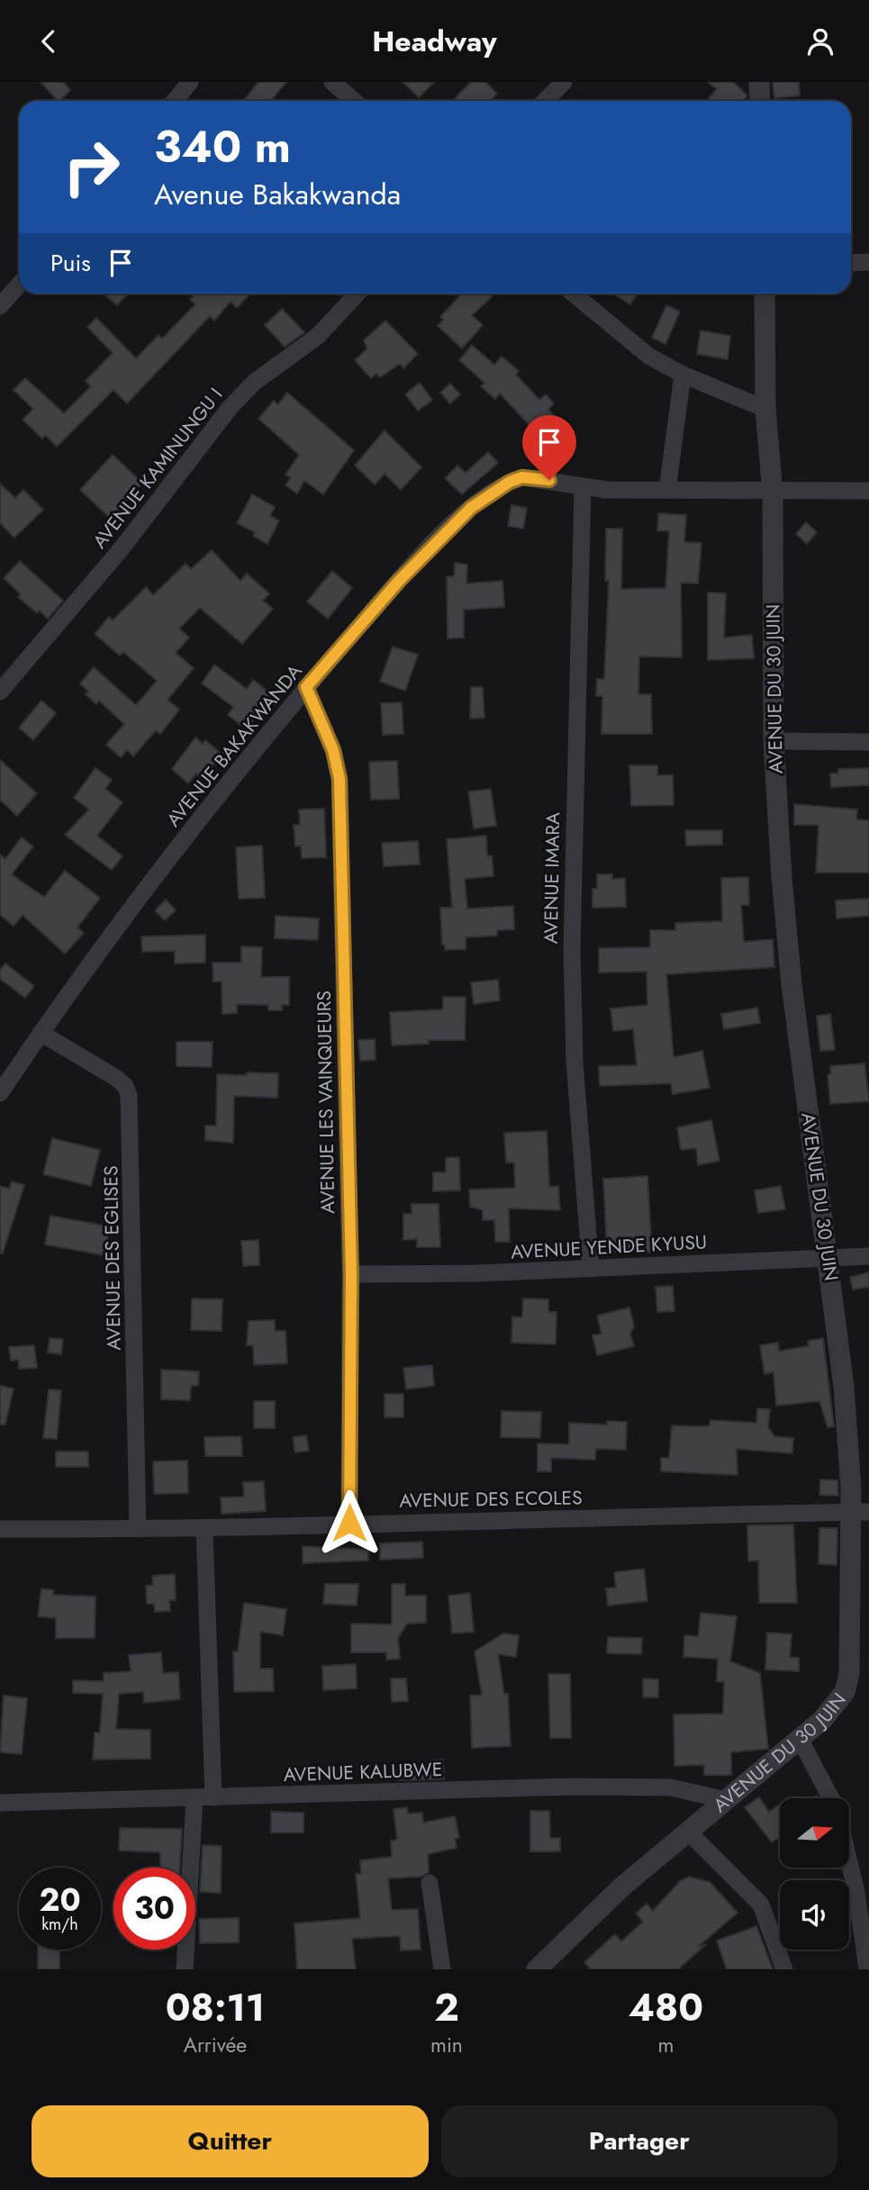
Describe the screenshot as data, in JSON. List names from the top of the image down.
{
  "streets": {
    "street": [
      "AVENUE KAMINUNGU I",
      "AVENUE DU 30 JUIN",
      "AVENUE BAKAKWANDA",
      "AVENUE IMARA",
      "AVENUE LES VAINQUEURS",
      "AVENUE YENDE KYUSU",
      "AVENUE DES EGLISES",
      "AVENUE DES ECOLES",
      "AVENUE KALUBWE"
    ]
  },
  "crossings": [
    ["AVENUE DU 30 JUIN", "AVENUE BAKAKWANDA"],
    ["AVENUE DU 30 JUIN", "AVENUE YENDE KYUSU"],
    ["AVENUE DU 30 JUIN", "AVENUE DES ECOLES"],
    ["AVENUE DU 30 JUIN", "AVENUE KALUBWE"],
    ["AVENUE BAKAKWANDA", "AVENUE IMARA"],
    ["AVENUE BAKAKWANDA", "AVENUE LES VAINQUEURS"],
    ["AVENUE BAKAKWANDA", "AVENUE DES EGLISES"],
    ["AVENUE IMARA", "AVENUE YENDE KYUSU"],
    ["AVENUE LES VAINQUEURS", "AVENUE YENDE KYUSU"],
    ["AVENUE LES VAINQUEURS", "AVENUE DES ECOLES"],
    ["AVENUE DES EGLISES", "AVENUE DES ECOLES"]
  ],
  "north": "right",
  "page": {
    "header": "Headway",
    "turn": ["340 m", "Avenue Bakakwanda"],
    "then": "Puis",
    "speed": "20 km/h",
    "limit": "30",
    "eta": [
      "08:11",
      "Arrivée",
      "2",
      "min",
      "480",
      "m"
    ],
    "buttons": ["Quitter", "Partager"]
  }
}
